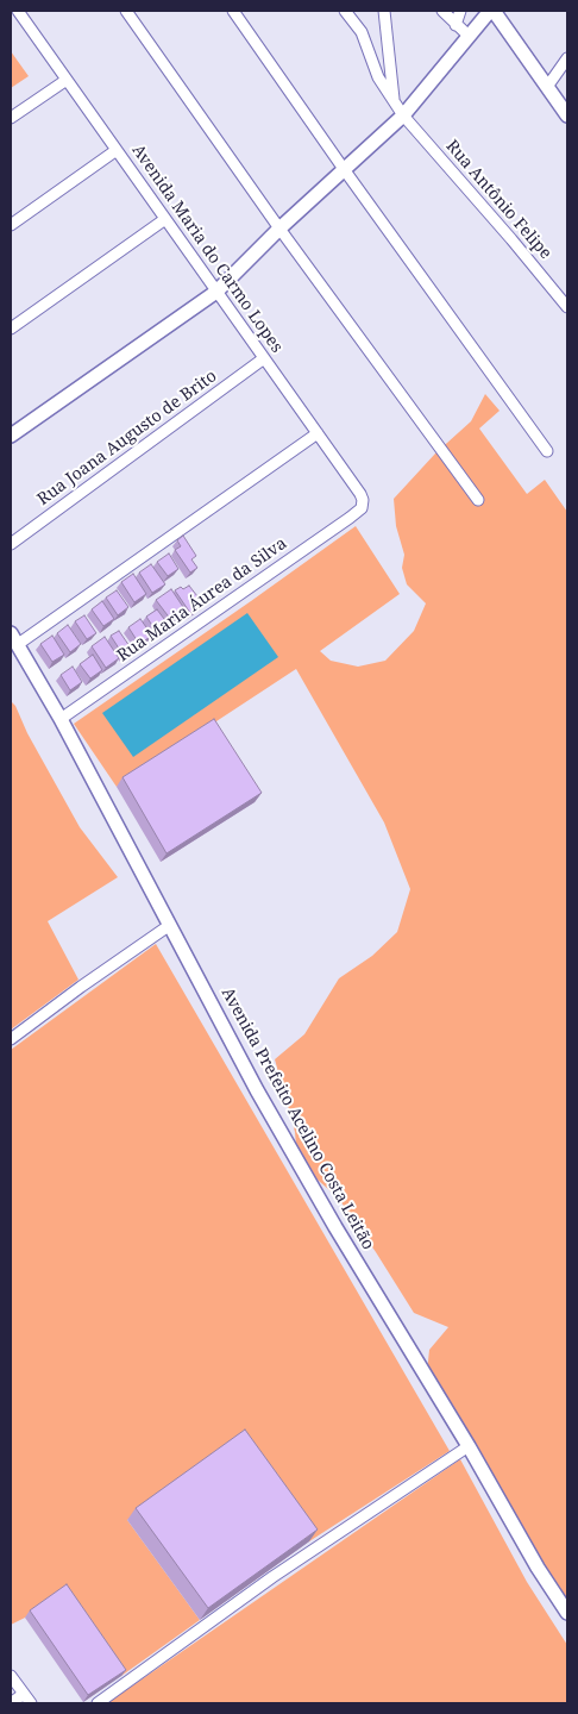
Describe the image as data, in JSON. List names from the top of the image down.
{
  "streets": {
    "street": [
      "Rua Antônio Felipe",
      "Avenida Maria do Carmo Lopes",
      "Rua Joana Augusto de Brito",
      "Rua Maria Áurea da Silva",
      "Avenida Prefeito Acelino Costa Leitão"
    ]
  },
  "crossings": [
    ["Avenida Maria do Carmo Lopes", "Rua Joana Augusto de Brito"],
    ["Avenida Maria do Carmo Lopes", "Rua Maria Áurea da Silva"],
    ["Rua Maria Áurea da Silva", "Avenida Prefeito Acelino Costa Leitão"]
  ]
}
